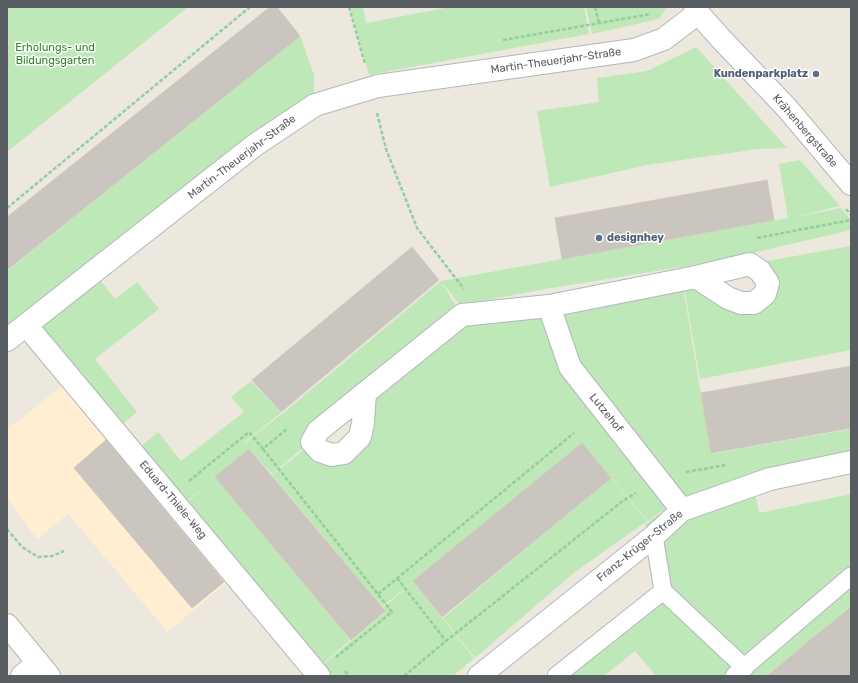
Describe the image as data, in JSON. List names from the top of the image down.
{
  "streets": {
    "street": [
      "Martin-Theuerjahr-Straße",
      "Krähenbergstraße",
      "Lutzehof",
      "Eduard-Thiele-Weg",
      "Franz-Krüger-Straße"
    ]
  },
  "crossings": [
    ["Martin-Theuerjahr-Straße", "Krähenbergstraße"],
    ["Martin-Theuerjahr-Straße", "Eduard-Thiele-Weg"],
    ["Lutzehof", "Franz-Krüger-Straße"]
  ],
  "parks": ["Erholungs- und Bildungsgarten"],
  "places": ["Kundenparkplatz", "designhey"]
}
